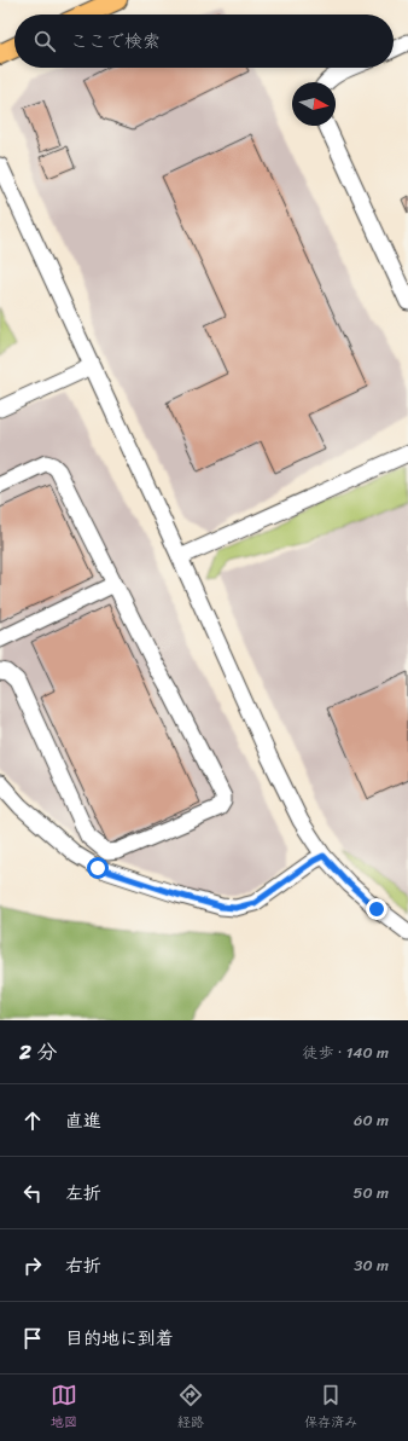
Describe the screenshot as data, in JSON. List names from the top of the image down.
{
  "north": "right",
  "page": {
    "search": "ここで検索",
    "heading": ["2 分", "徒歩 · 140 m"],
    "list": [
      ["直進", "60 m"],
      ["左折", "50 m"],
      ["右折", "30 m"],
      "目的地に到着"
    ],
    "nav": ["地図", "経路", "保存済み"]
  }
}
